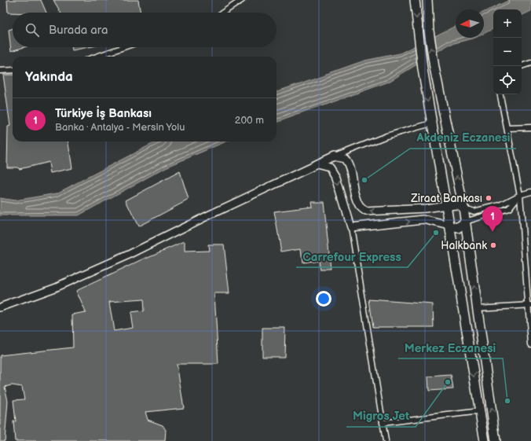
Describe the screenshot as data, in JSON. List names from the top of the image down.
{
  "places": [
    "Akdeniz Eczanesi",
    "Ziraat Bankası",
    "Carrefour Express",
    "Halkbank",
    "Migros Jet",
    "Merkez Eczanesi"
  ],
  "north": "left",
  "page": {
    "map_buttons": ["+", "−"],
    "search": "Burada ara",
    "heading": "Yakında",
    "list": [
      {
        "mark": "1",
        "name": "Türkiye İş Bankası",
        "note": "Banka · Antalya - Mersin Yolu",
        "value": "200 m"
      }
    ],
    "pins": "1"
  }
}
